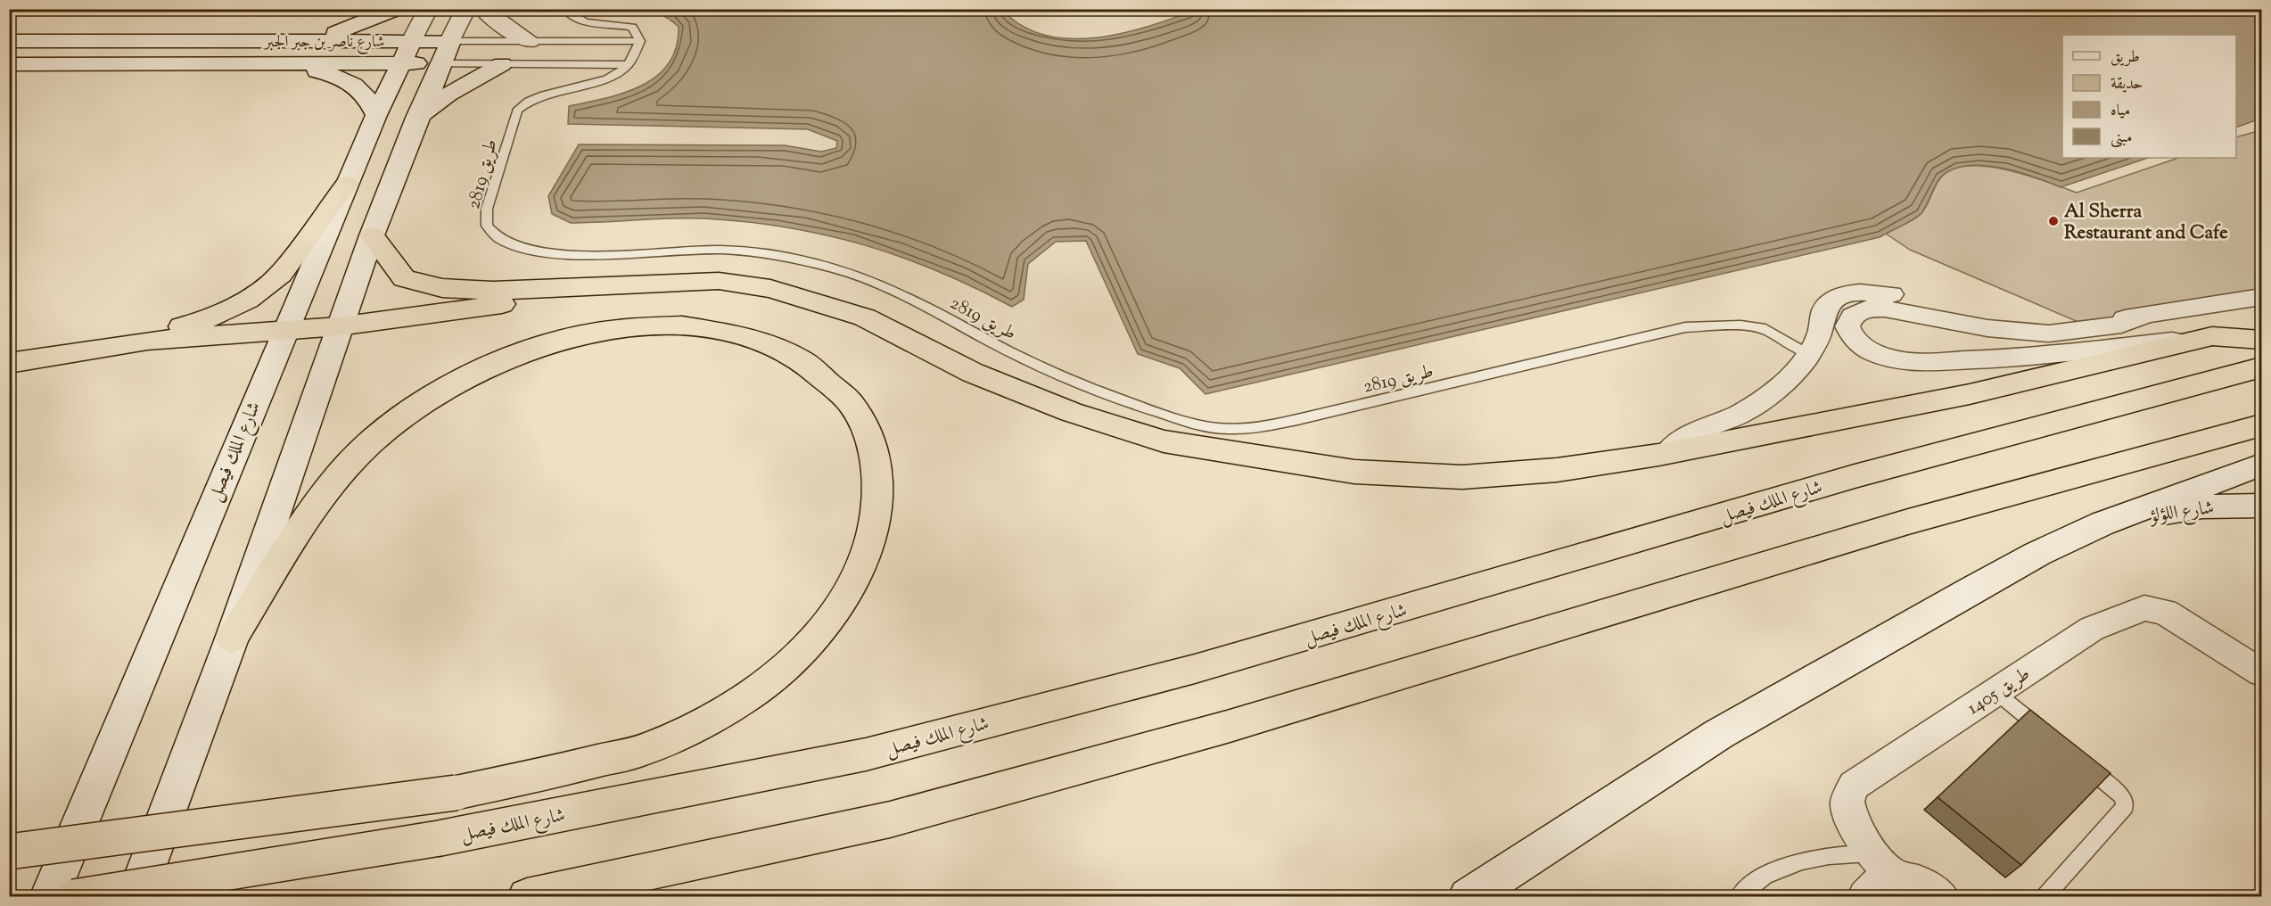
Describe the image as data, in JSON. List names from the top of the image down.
{
  "streets": {
    "highway": ["شارع الملك فيصل"],
    "main road": ["شارع ناصر بن جبر الجبر", "شارع اللؤلؤ"],
    "street": ["طريق 1405"],
    "lane": ["طريق 2819"]
  },
  "crossings": [
    ["شارع ناصر بن جبر الجبر", "طريق 2819"],
    ["شارع ناصر بن جبر الجبر", "شارع الملك فيصل"]
  ],
  "places": ["Al Sherra Restaurant and Cafe"],
  "legend": [
    "طريق",
    "حديقة",
    "مياه",
    "مبنى"
  ]
}
